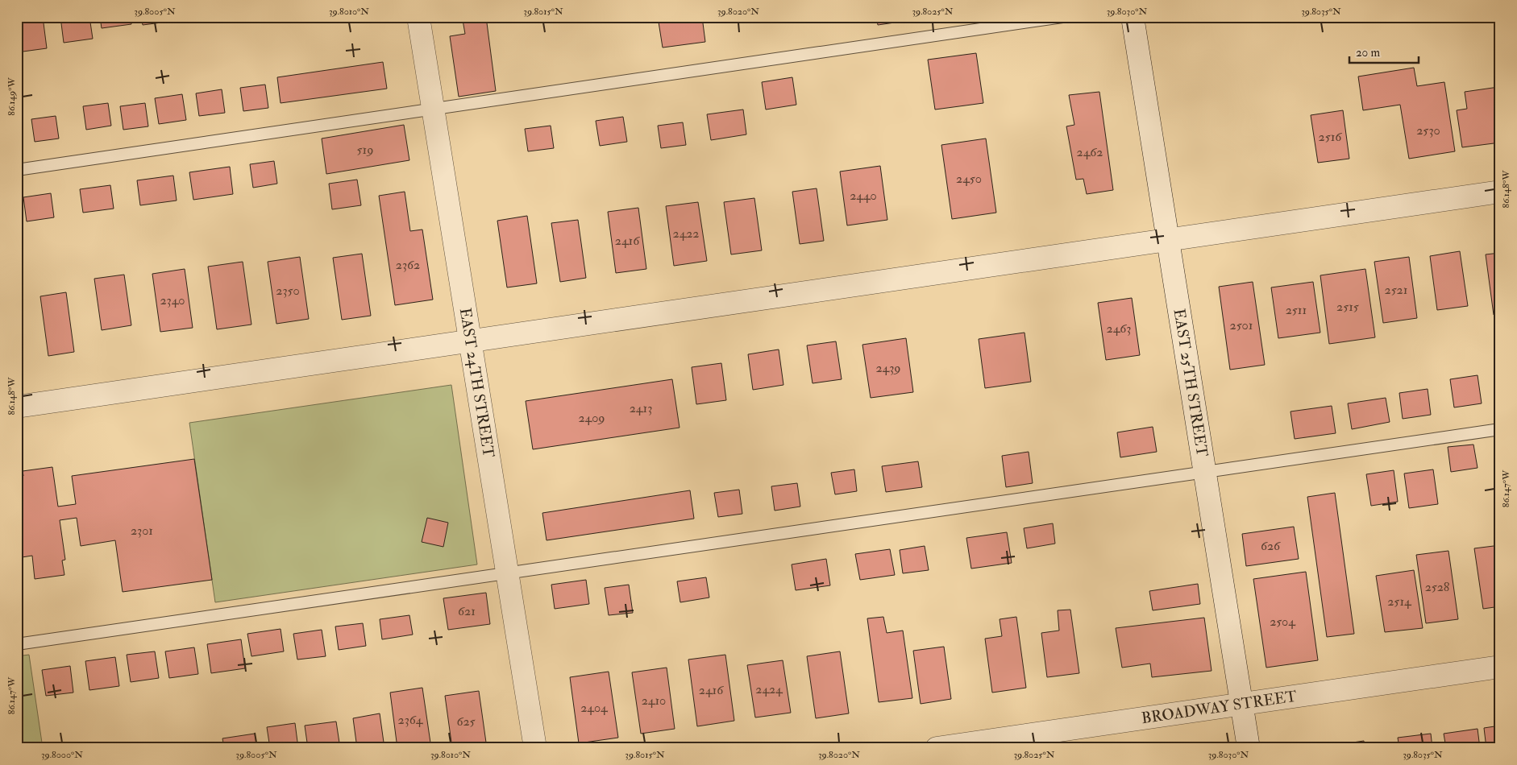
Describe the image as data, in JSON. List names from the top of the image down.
{
  "streets": {
    "street": ["EAST 24TH STREET", "EAST 25TH STREET", "BROADWAY STREET"]
  },
  "crossings": [
    ["EAST 25TH STREET", "BROADWAY STREET"]
  ],
  "house_numbers": [
    "2530",
    "2516",
    "519",
    "2462",
    "2450",
    "2440",
    "2422",
    "2416",
    "2362",
    "2521",
    "2350",
    "2340",
    "2515",
    "2511",
    "2501",
    "2463",
    "2439",
    "2413",
    "2409",
    "2301",
    "626",
    "2528",
    "2514",
    "621",
    "2504",
    "2424",
    "2416",
    "2410",
    "2404",
    "2364",
    "625"
  ],
  "scale_bar": "20 m",
  "coordinates": [
    "39.8005°N",
    "39.8010°N",
    "39.8015°N",
    "39.8020°N",
    "39.8025°N",
    "39.8030°N",
    "39.8035°N",
    "86.149°W",
    "86.148°W",
    "86.147°W",
    "39.8000°N"
  ]
}
